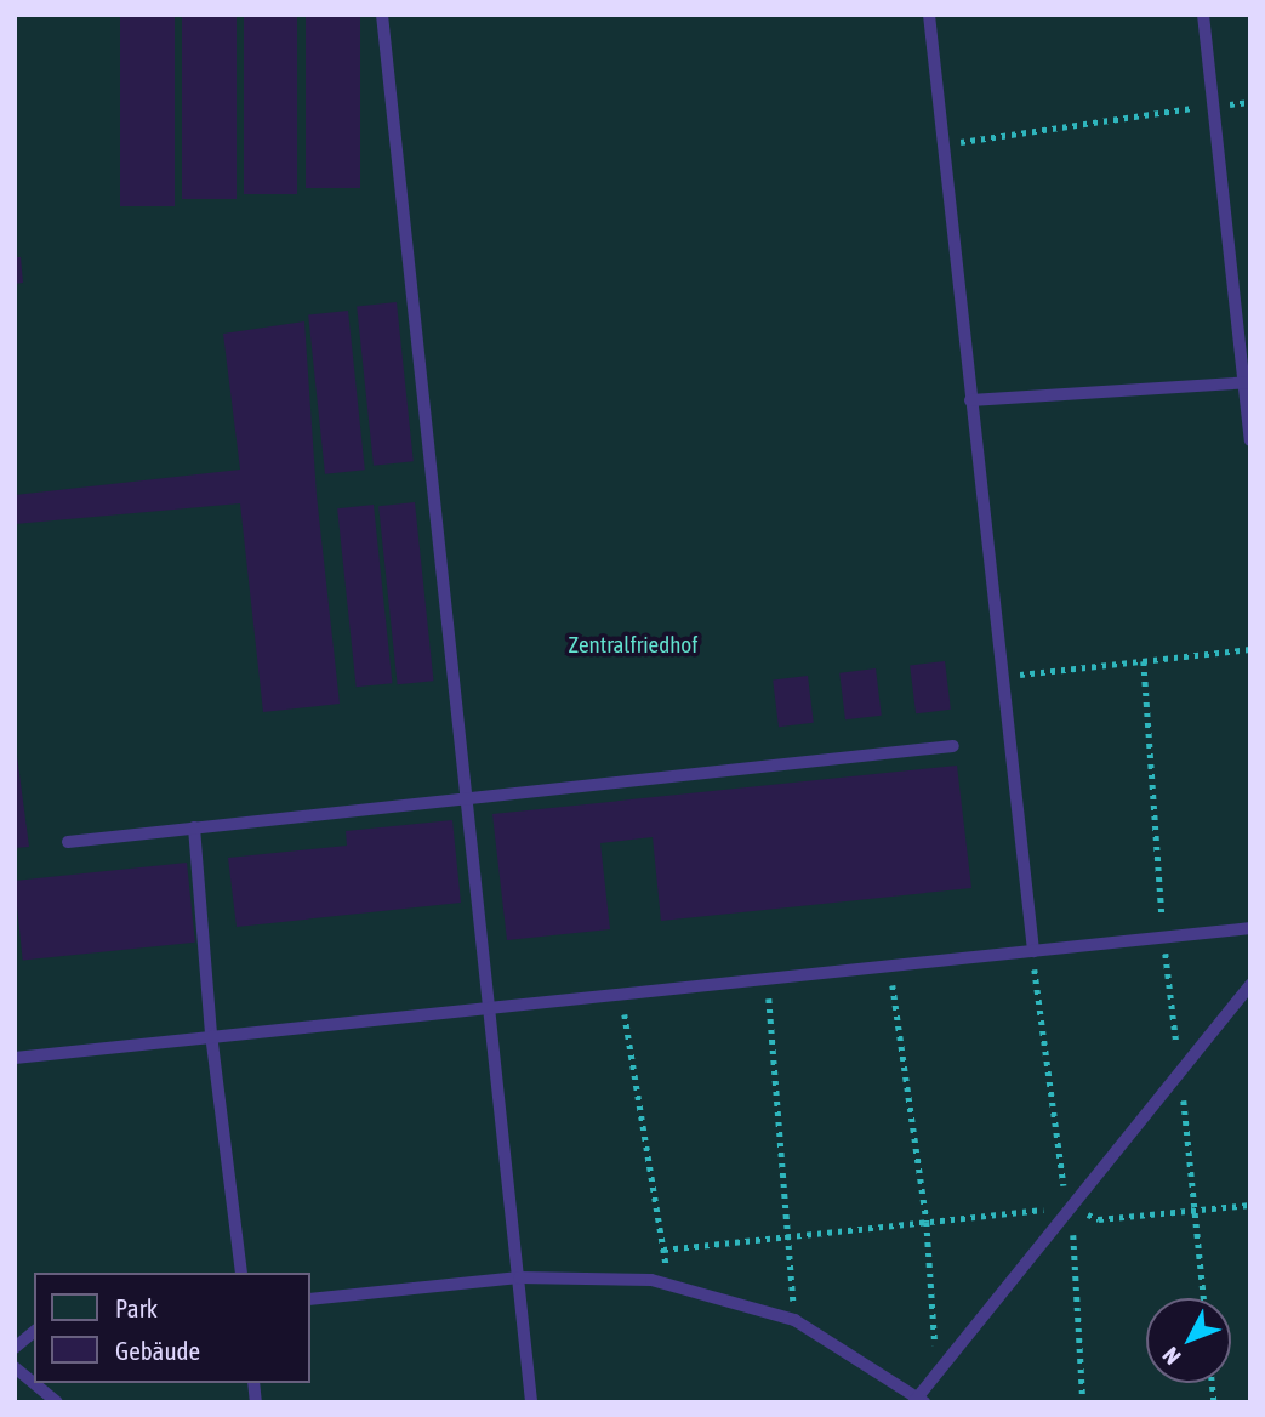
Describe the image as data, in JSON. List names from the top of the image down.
{
  "parks": ["Zentralfriedhof"],
  "legend": ["Park", "Gebäude"],
  "north": "bottom left"
}
